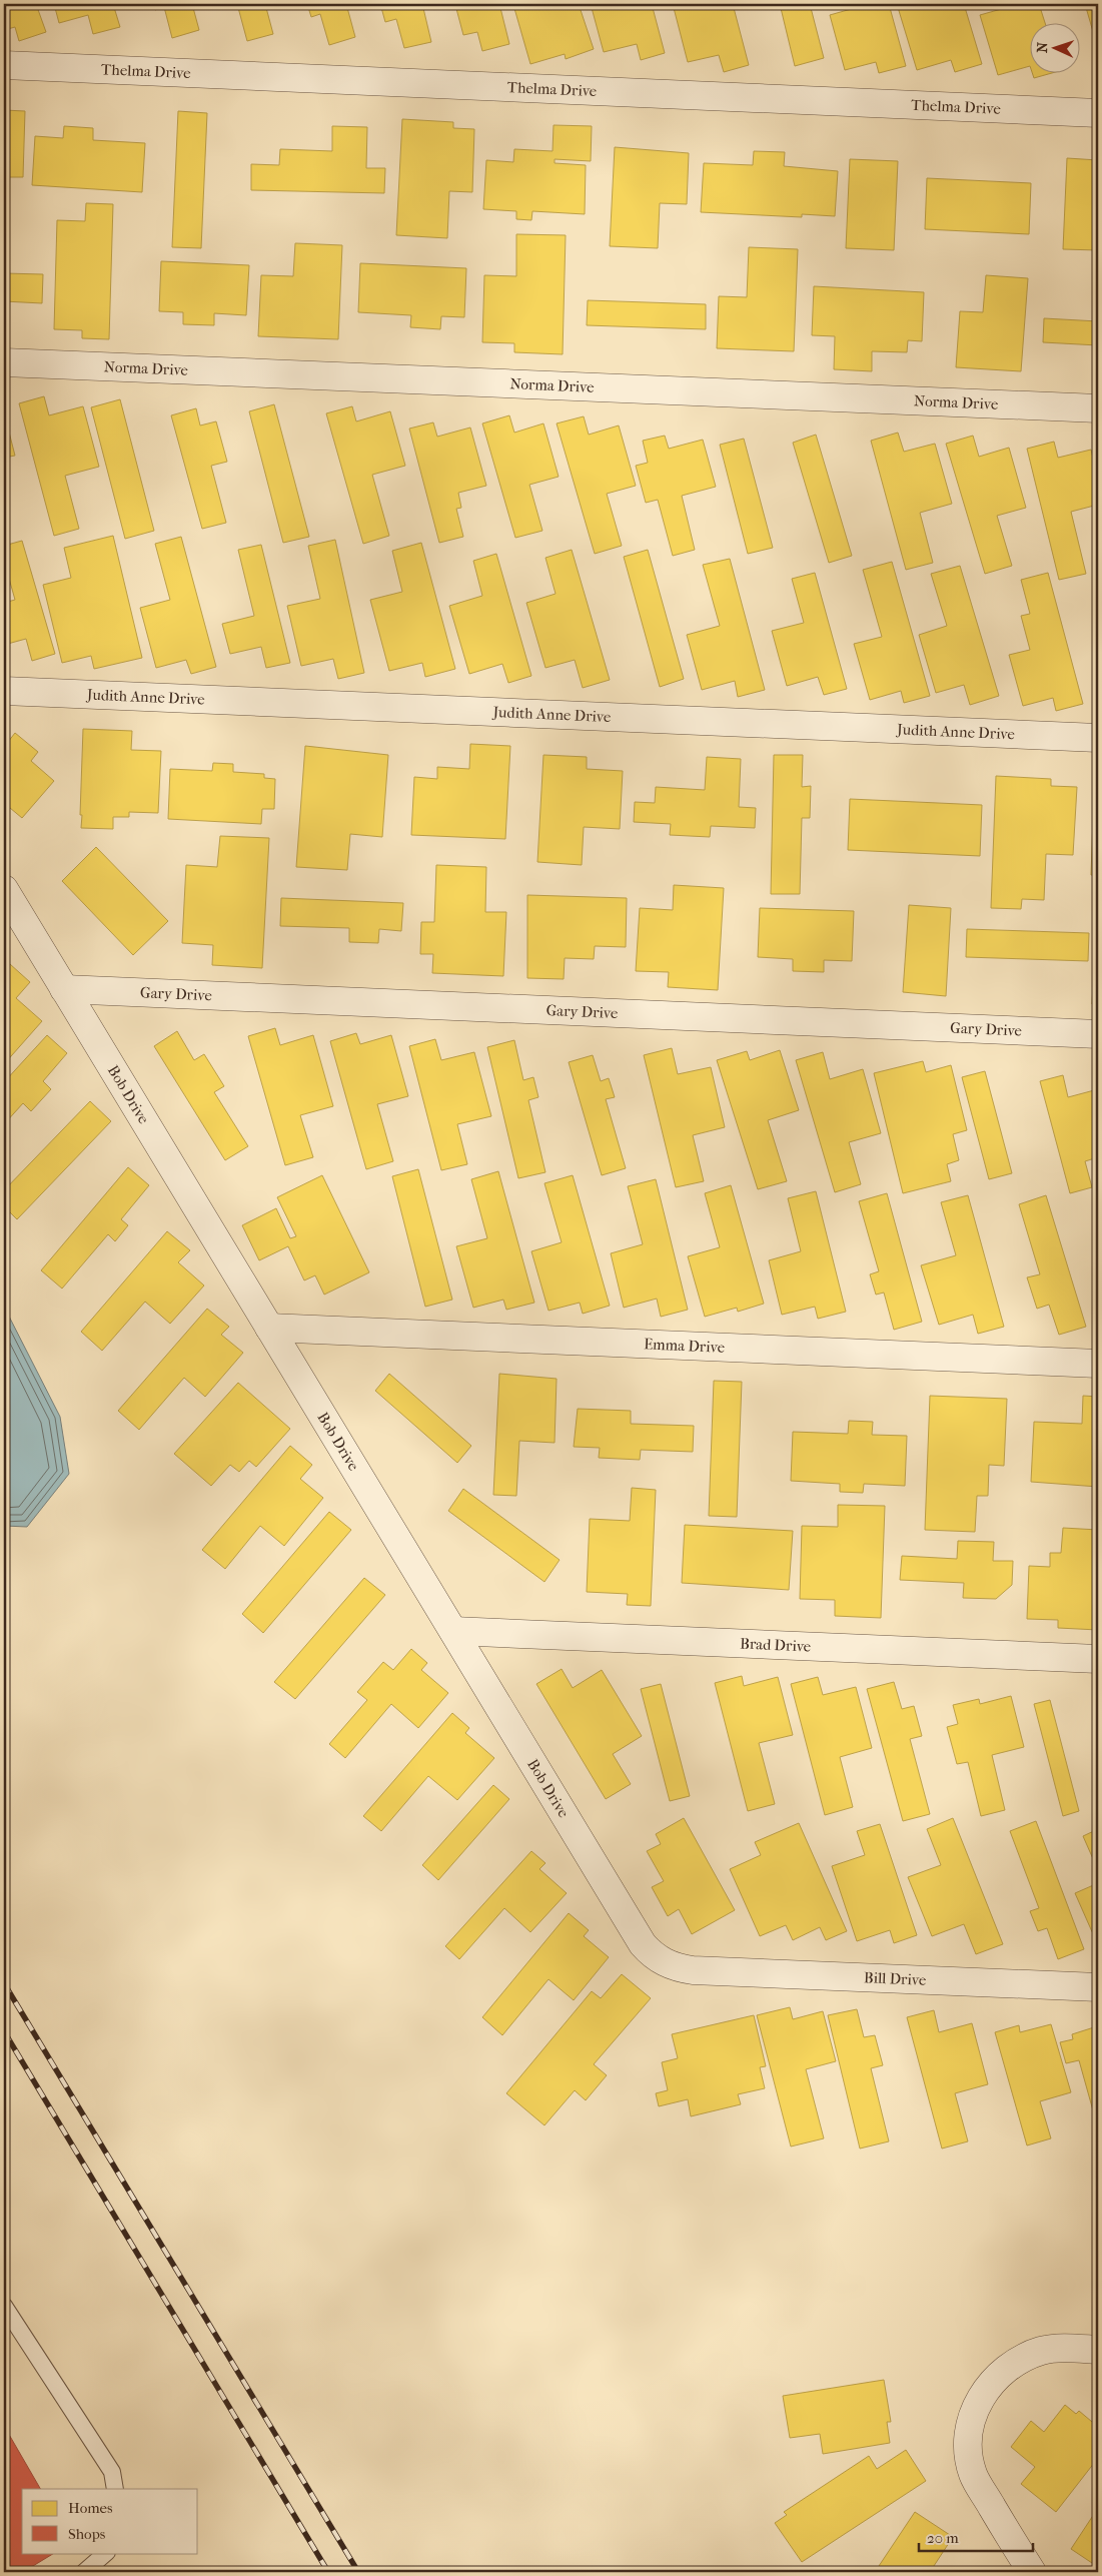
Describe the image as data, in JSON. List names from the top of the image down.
{
  "streets": {
    "street": [
      "Thelma Drive",
      "Norma Drive",
      "Judith Anne Drive",
      "Gary Drive",
      "Bob Drive",
      "Emma Drive",
      "Brad Drive",
      "Bill Drive"
    ]
  },
  "crossings": [
    ["Gary Drive", "Bob Drive"],
    ["Bob Drive", "Emma Drive"],
    ["Bob Drive", "Brad Drive"],
    ["Bob Drive", "Bill Drive"]
  ],
  "legend": ["Homes", "Shops"],
  "scale_bar": "20 m",
  "north": "left"
}
